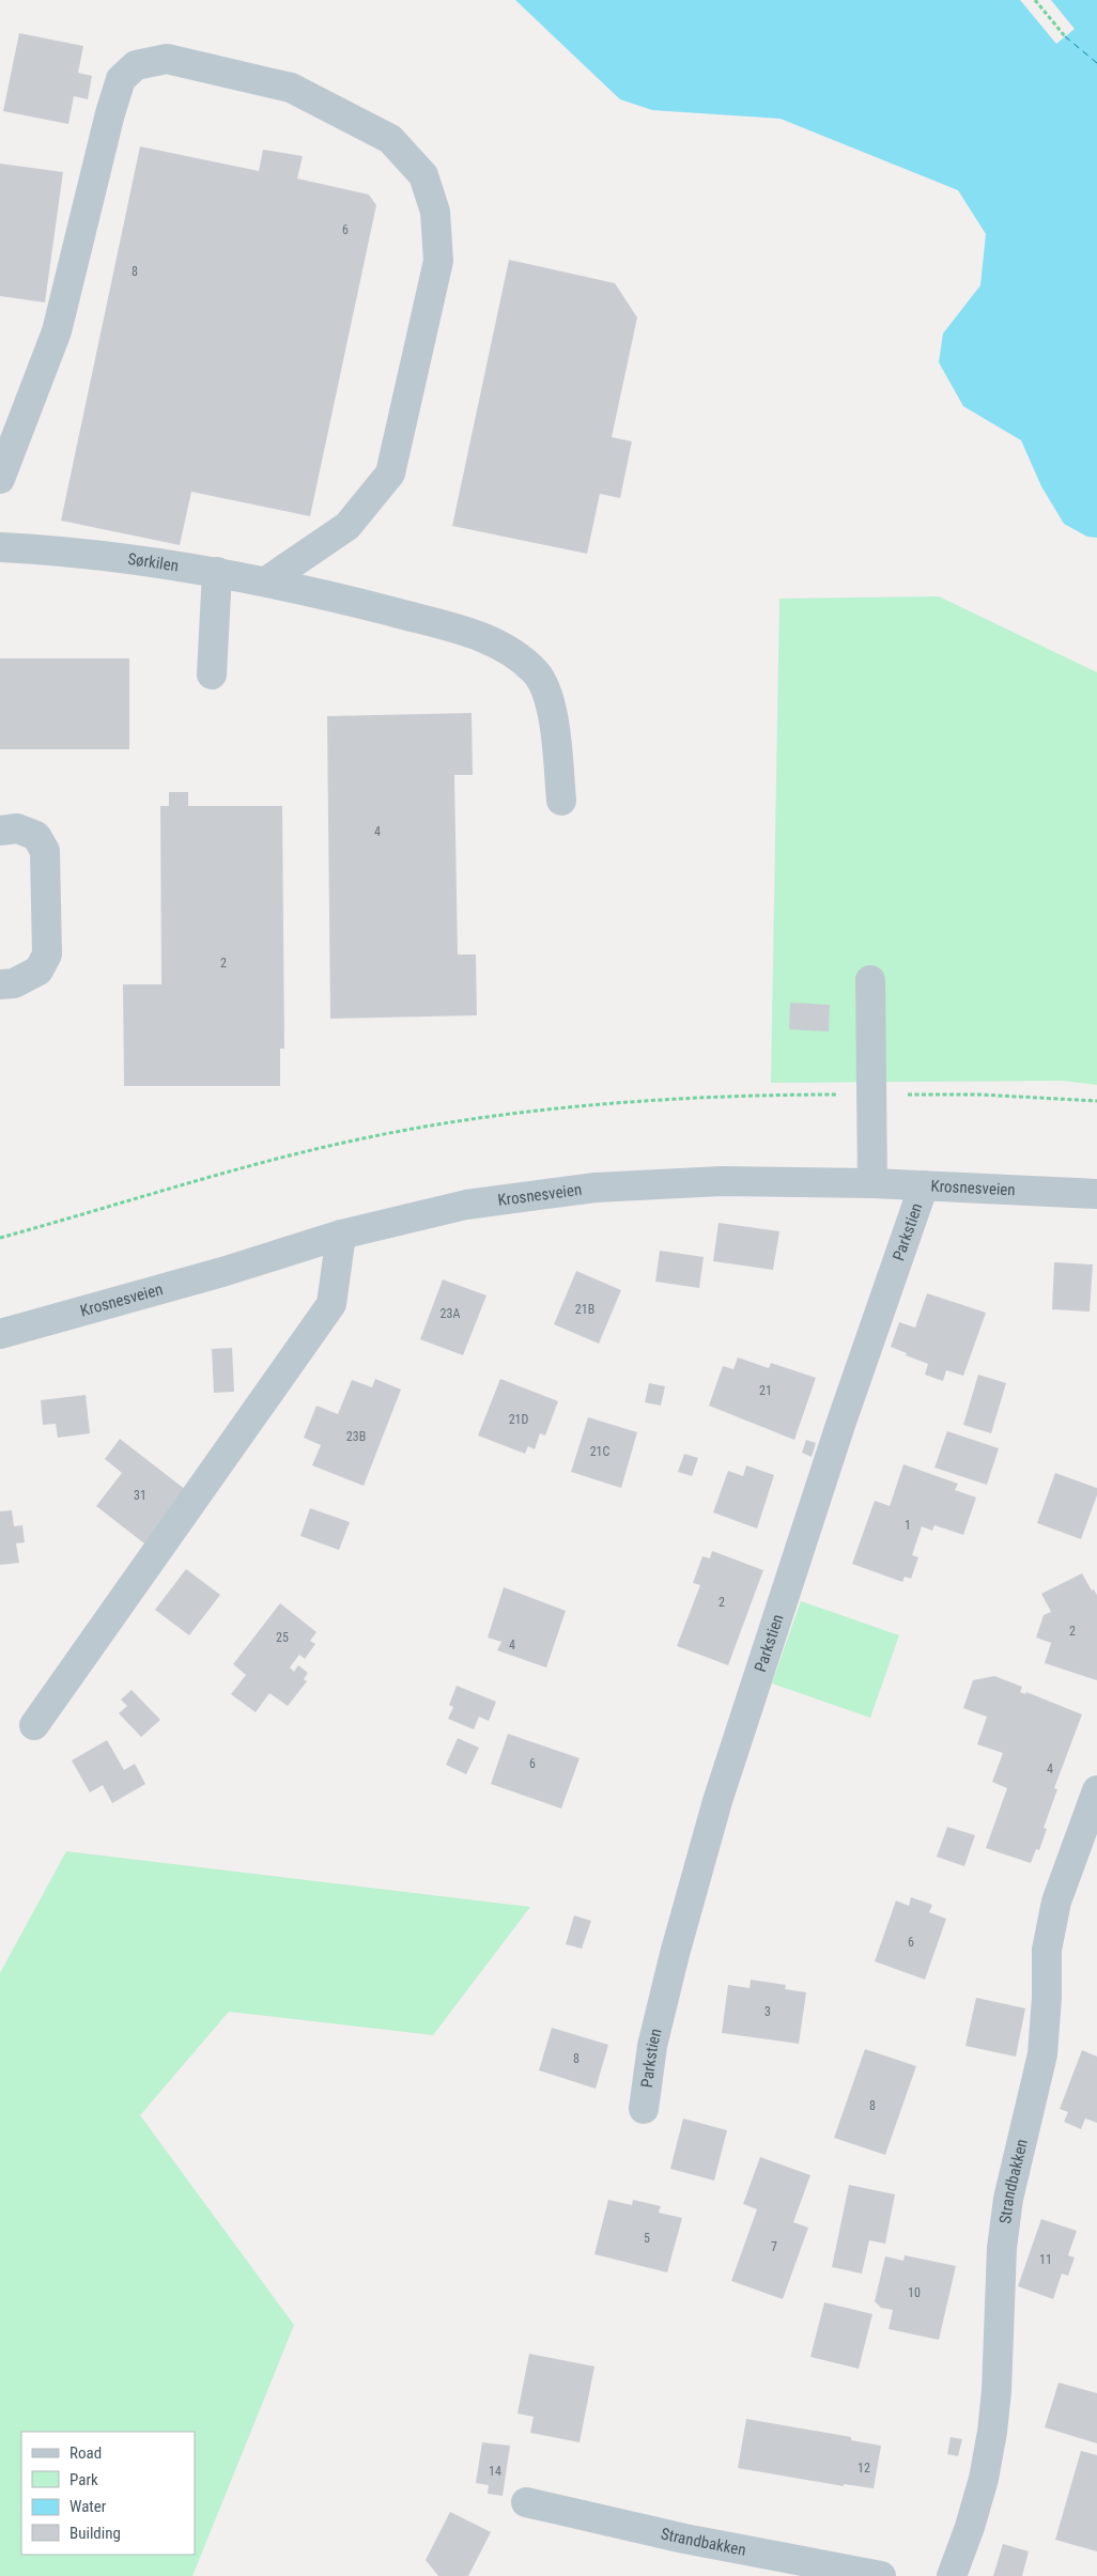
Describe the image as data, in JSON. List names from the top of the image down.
{
  "streets": {
    "street": [
      "Sørkilen",
      "Krosnesveien",
      "Parkstien",
      "Strandbakken"
    ]
  },
  "crossings": [
    ["Krosnesveien", "Parkstien"]
  ],
  "house_numbers": [
    "6",
    "8",
    "4",
    "2",
    "21B",
    "23A",
    "21",
    "21D",
    "23B",
    "21C",
    "31",
    "1",
    "2",
    "2",
    "25",
    "4",
    "6",
    "4",
    "6",
    "3",
    "8",
    "8",
    "5",
    "7",
    "11",
    "10",
    "12",
    "14"
  ],
  "legend": [
    "Road",
    "Park",
    "Water",
    "Building"
  ]
}
